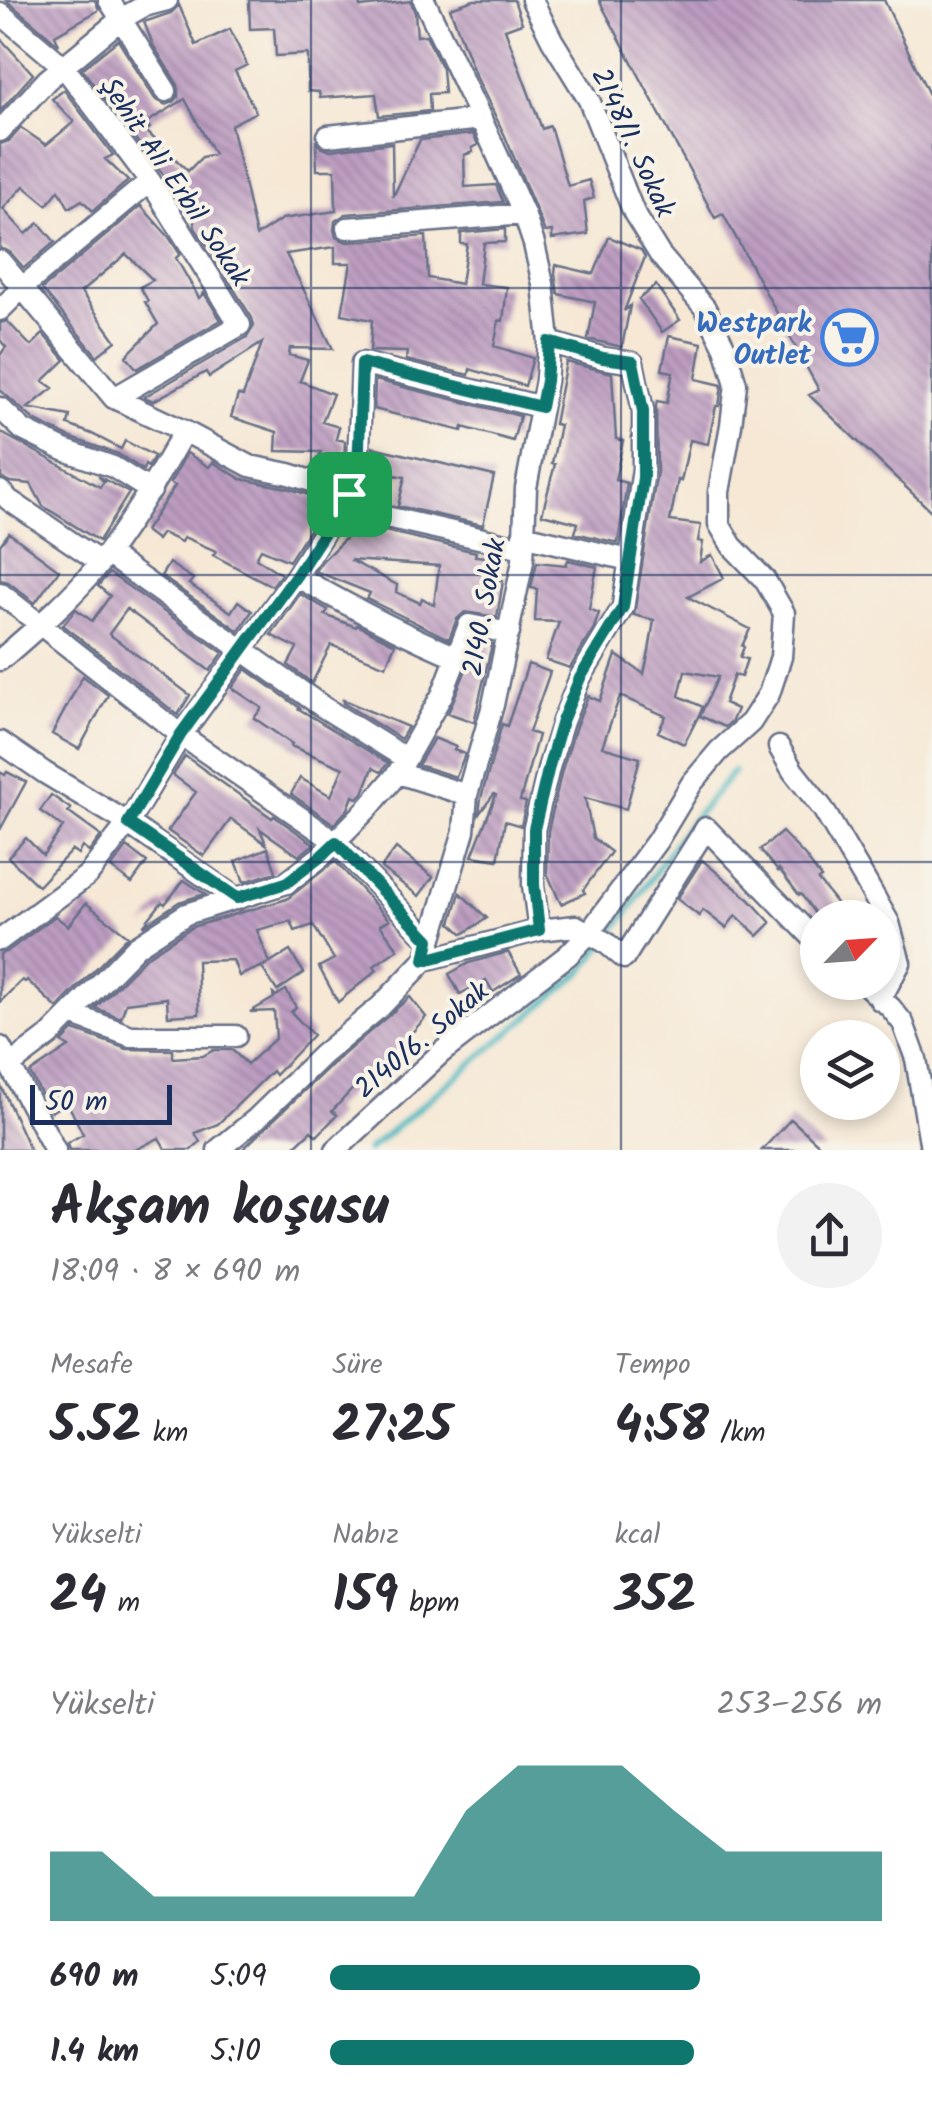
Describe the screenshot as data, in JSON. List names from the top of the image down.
{
  "streets": {
    "street": [
      "2148/1. Sokak",
      "Şehit Ali Erbil Sokak",
      "2140. Sokak",
      "2140/6. Sokak"
    ]
  },
  "crossings": [
    ["2148/1. Sokak", "2140/6. Sokak"]
  ],
  "places": {
    "supermarket": ["Westpark Outlet"]
  },
  "scale_bar": "50 m",
  "north": "top right",
  "page": {
    "scale": "50 m",
    "heading": ["Akşam koşusu", "18:09 · 8 × 690 m"],
    "stats": [
      ["Mesafe", "5.52 km"],
      ["Süre", "27:25"],
      ["Tempo", "4:58 /km"],
      ["Yükselti", "24 m"],
      ["Nabız", "159 bpm"],
      ["kcal", "352"]
    ],
    "chart": ["Yükselti", "253–256 m"],
    "list": [
      {
        "name": "690 m",
        "note": "5:09"
      },
      {
        "name": "1.4 km",
        "note": "5:10"
      }
    ]
  }
}
